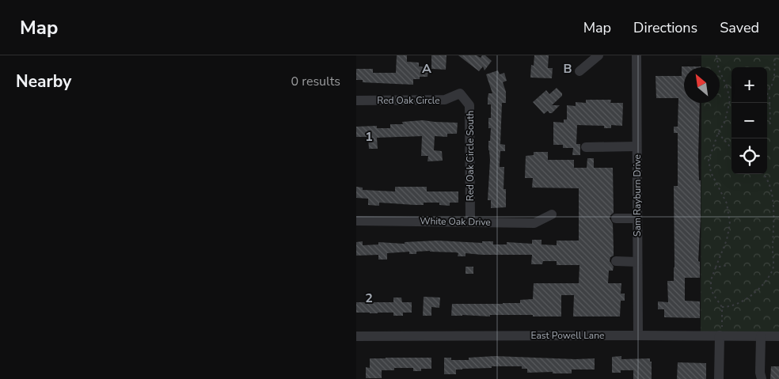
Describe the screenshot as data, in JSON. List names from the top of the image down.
{
  "streets": {
    "street": [
      "Red Oak Circle",
      "Red Oak Circle South",
      "Sam Rayburn Drive",
      "White Oak Drive",
      "East Powell Lane"
    ]
  },
  "crossings": [
    ["Red Oak Circle", "Red Oak Circle South"],
    ["Red Oak Circle South", "White Oak Drive"],
    ["Sam Rayburn Drive", "East Powell Lane"]
  ],
  "north": "top left",
  "page": {
    "header": "Map",
    "nav": ["Map", "Directions", "Saved"],
    "heading": ["Nearby", "0 results"],
    "map_buttons": ["+", "−"]
  },
  "grid": {
    "columns": ["A", "B"],
    "rows": ["1", "2"]
  }
}
